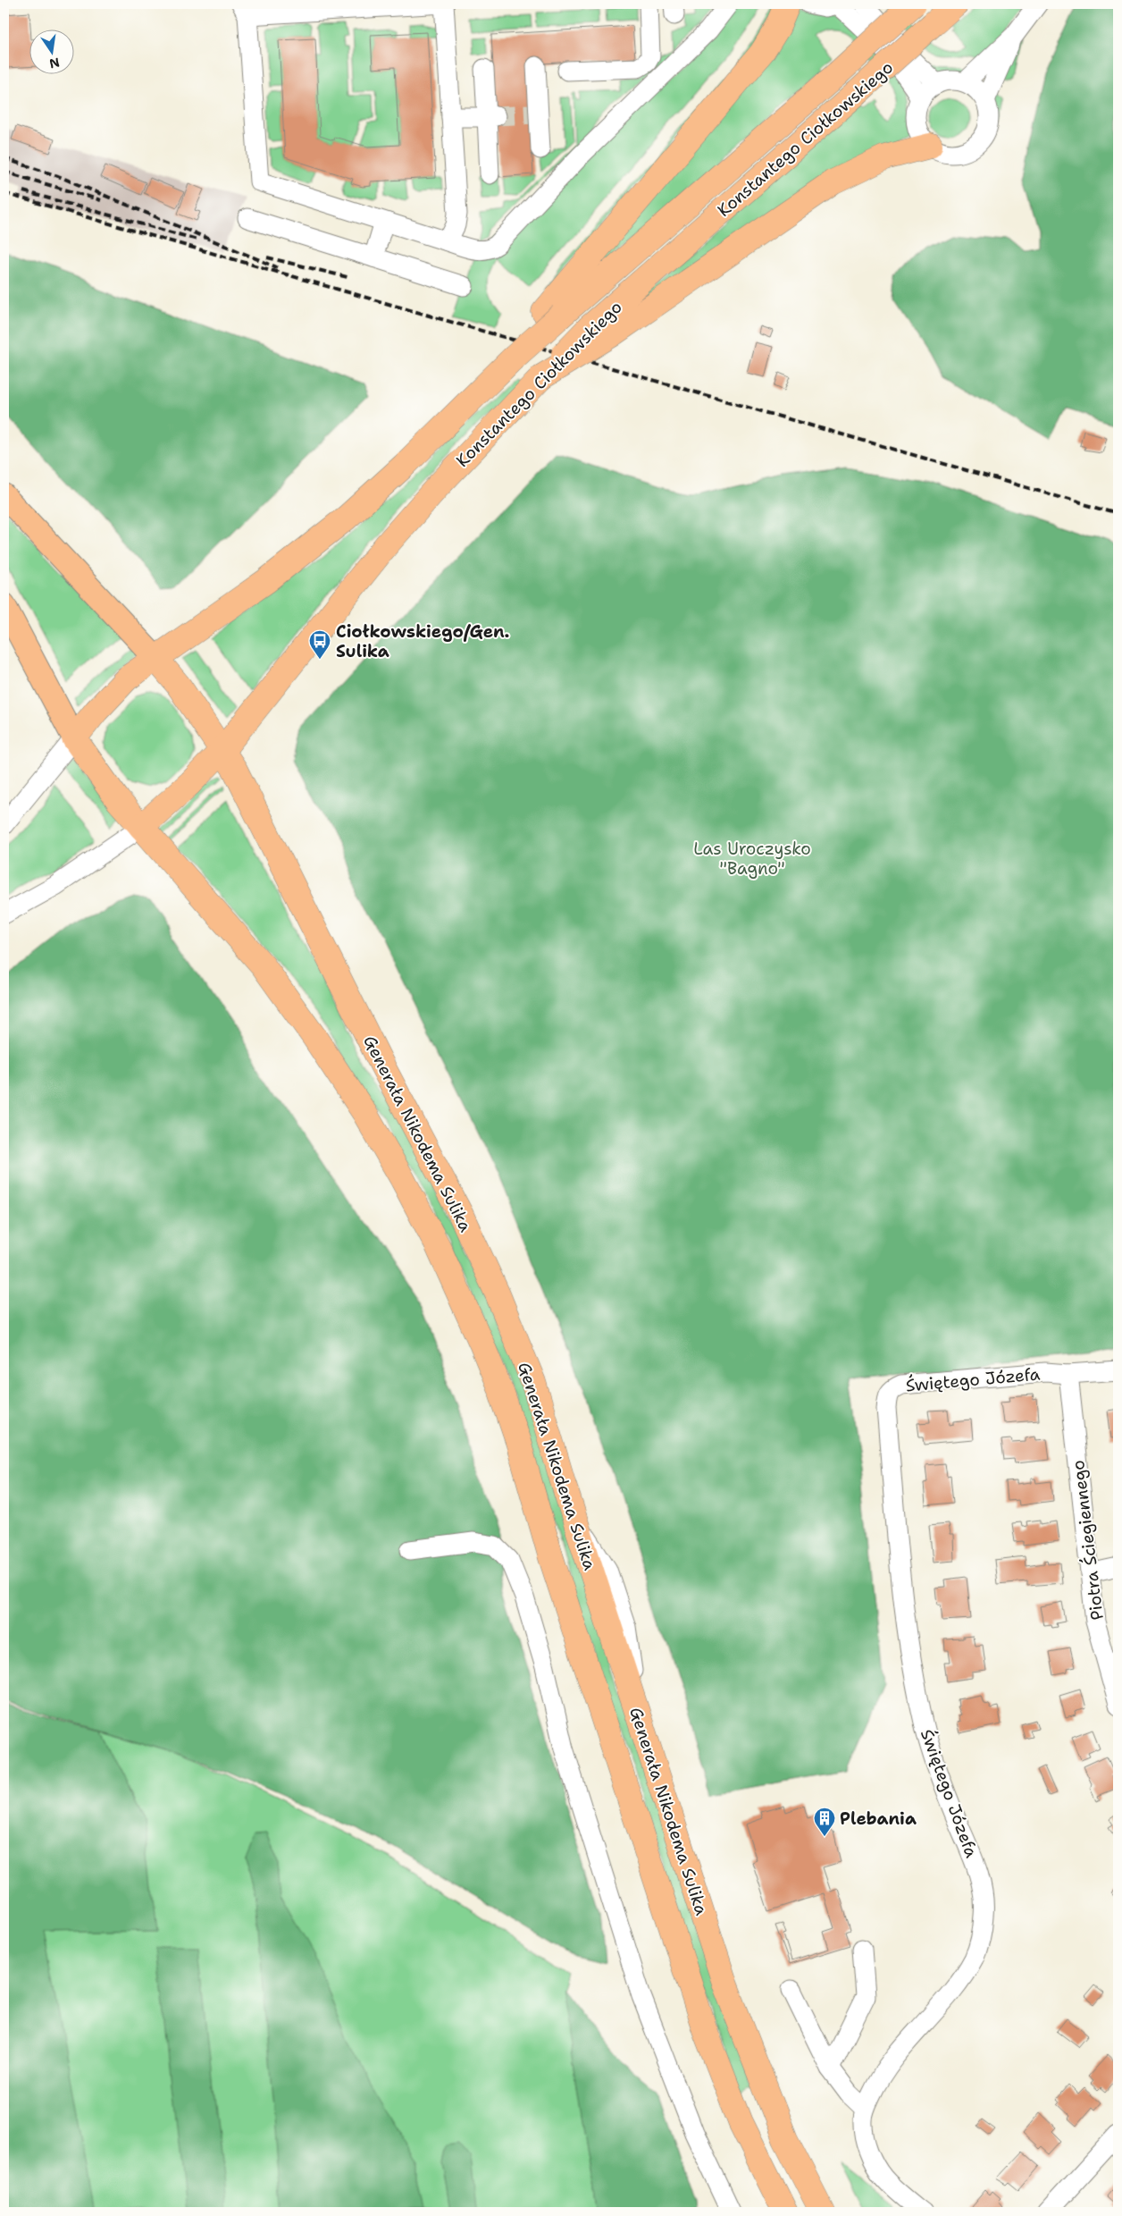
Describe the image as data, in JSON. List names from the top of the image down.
{
  "streets": {
    "highway": ["Konstantego Ciołkowskiego", "Generała Nikodema Sulika"],
    "street": ["Świętego Józefa", "Piotra Ściegiennego"]
  },
  "crossings": [
    ["Konstantego Ciołkowskiego", "Generała Nikodema Sulika"],
    ["Świętego Józefa", "Piotra Ściegiennego"]
  ],
  "parks": ["Las Uroczysko \"Bagno\""],
  "places": {
    "bus stop": ["Ciołkowskiego/Gen. Sulika"],
    "building": ["Plebania"]
  },
  "north": "bottom"
}
